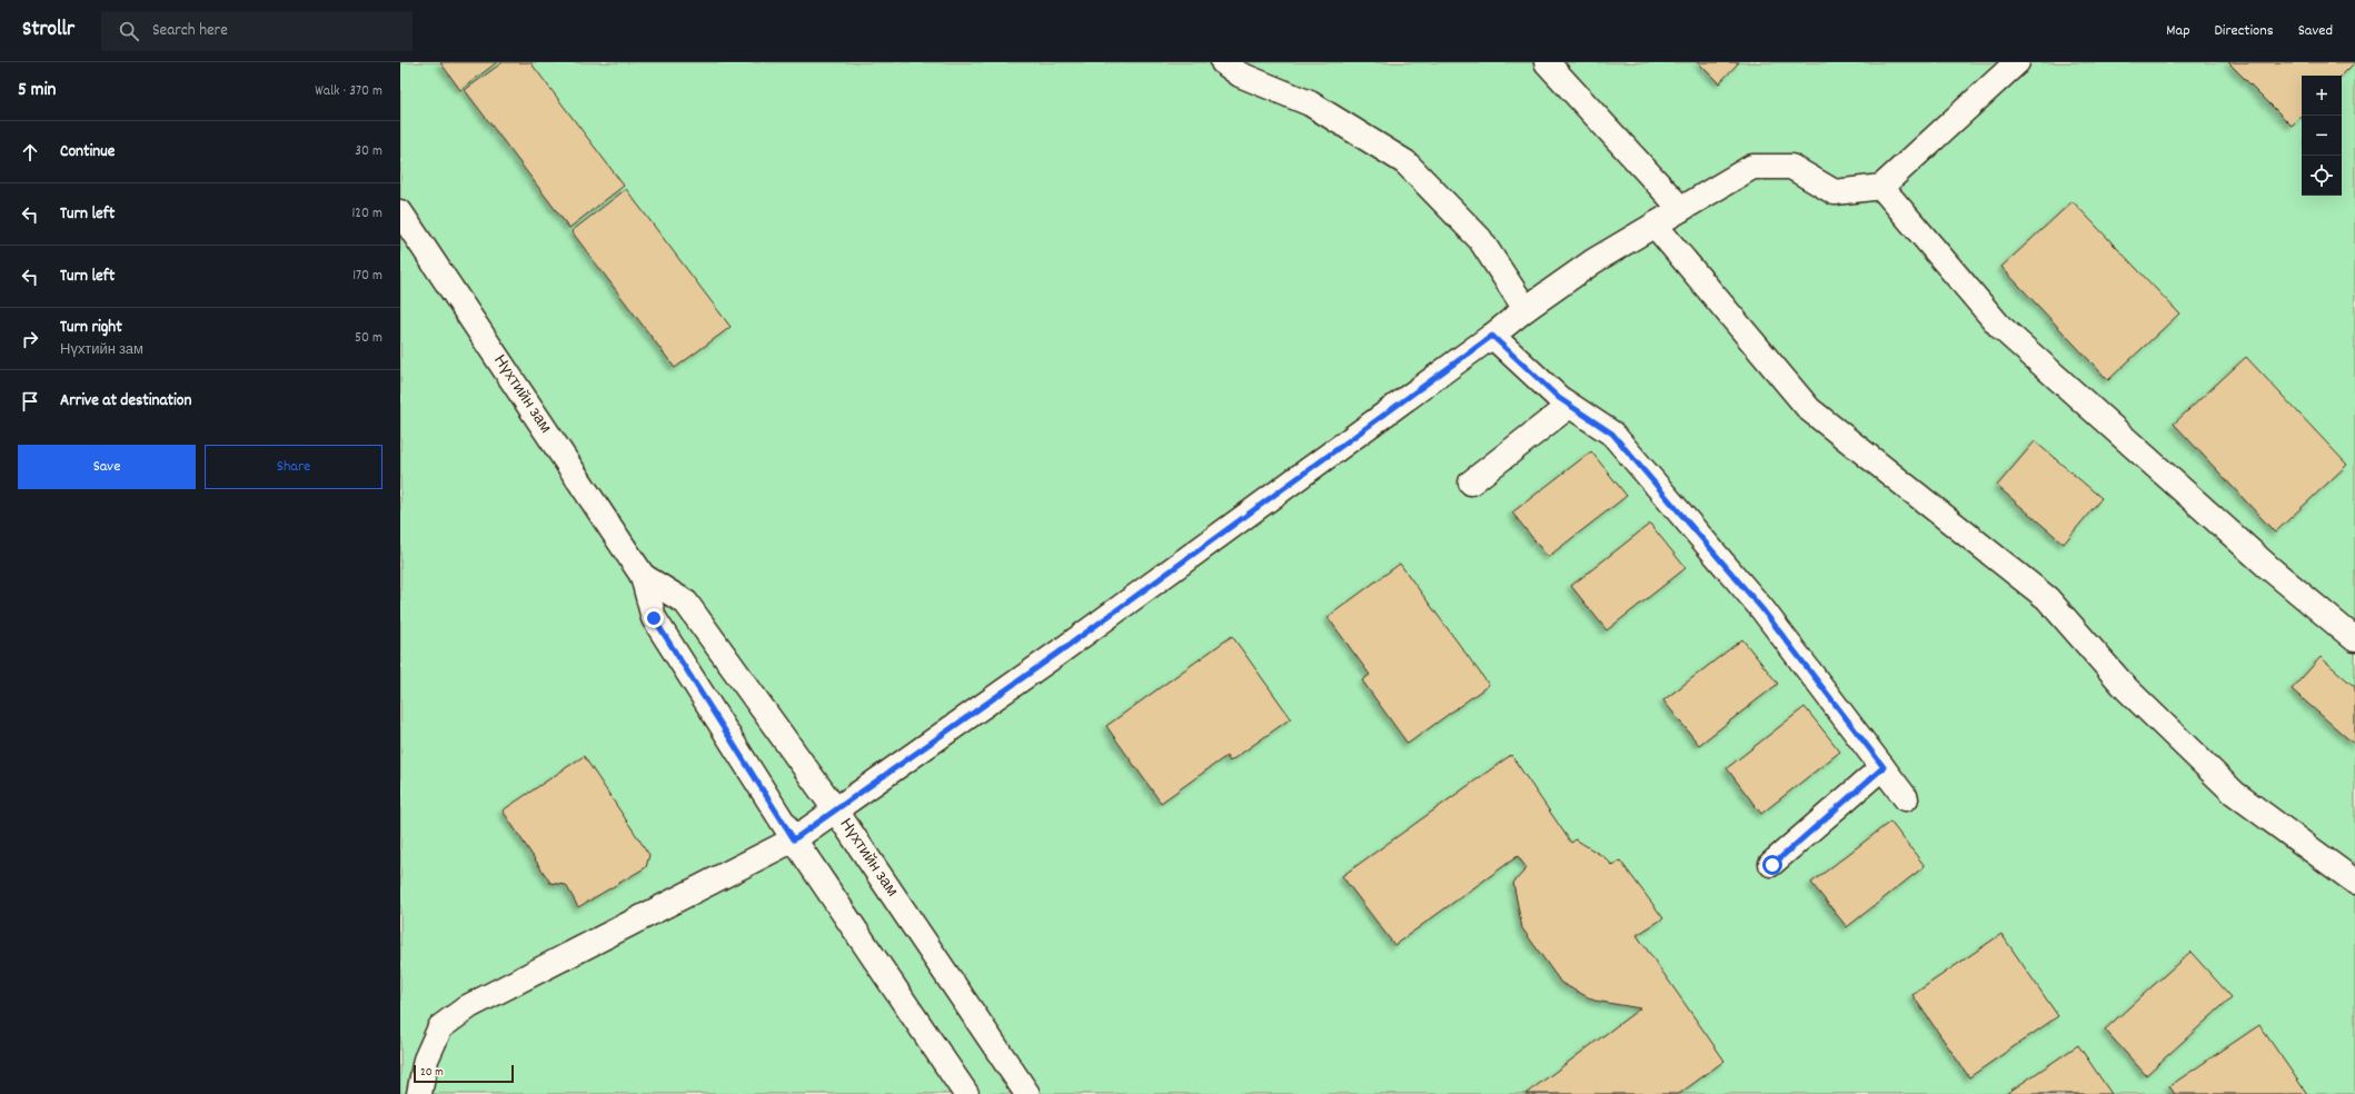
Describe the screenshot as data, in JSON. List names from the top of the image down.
{
  "streets": {
    "street": ["Нүхтийн зам"]
  },
  "scale_bar": "20 m",
  "page": {
    "header": "Strollr",
    "search": "Search here",
    "nav": ["Map", "Directions", "Saved"],
    "heading": ["5 min", "Walk · 370 m"],
    "map_buttons": ["+", "−"],
    "list": [
      ["Continue", "30 m"],
      ["Turn left", "120 m"],
      ["Turn left", "170 m"],
      ["Turn right", "Нүхтийн зам", "50 m"],
      "Arrive at destination"
    ],
    "buttons": ["Save", "Share"],
    "scale": "20 m"
  }
}
